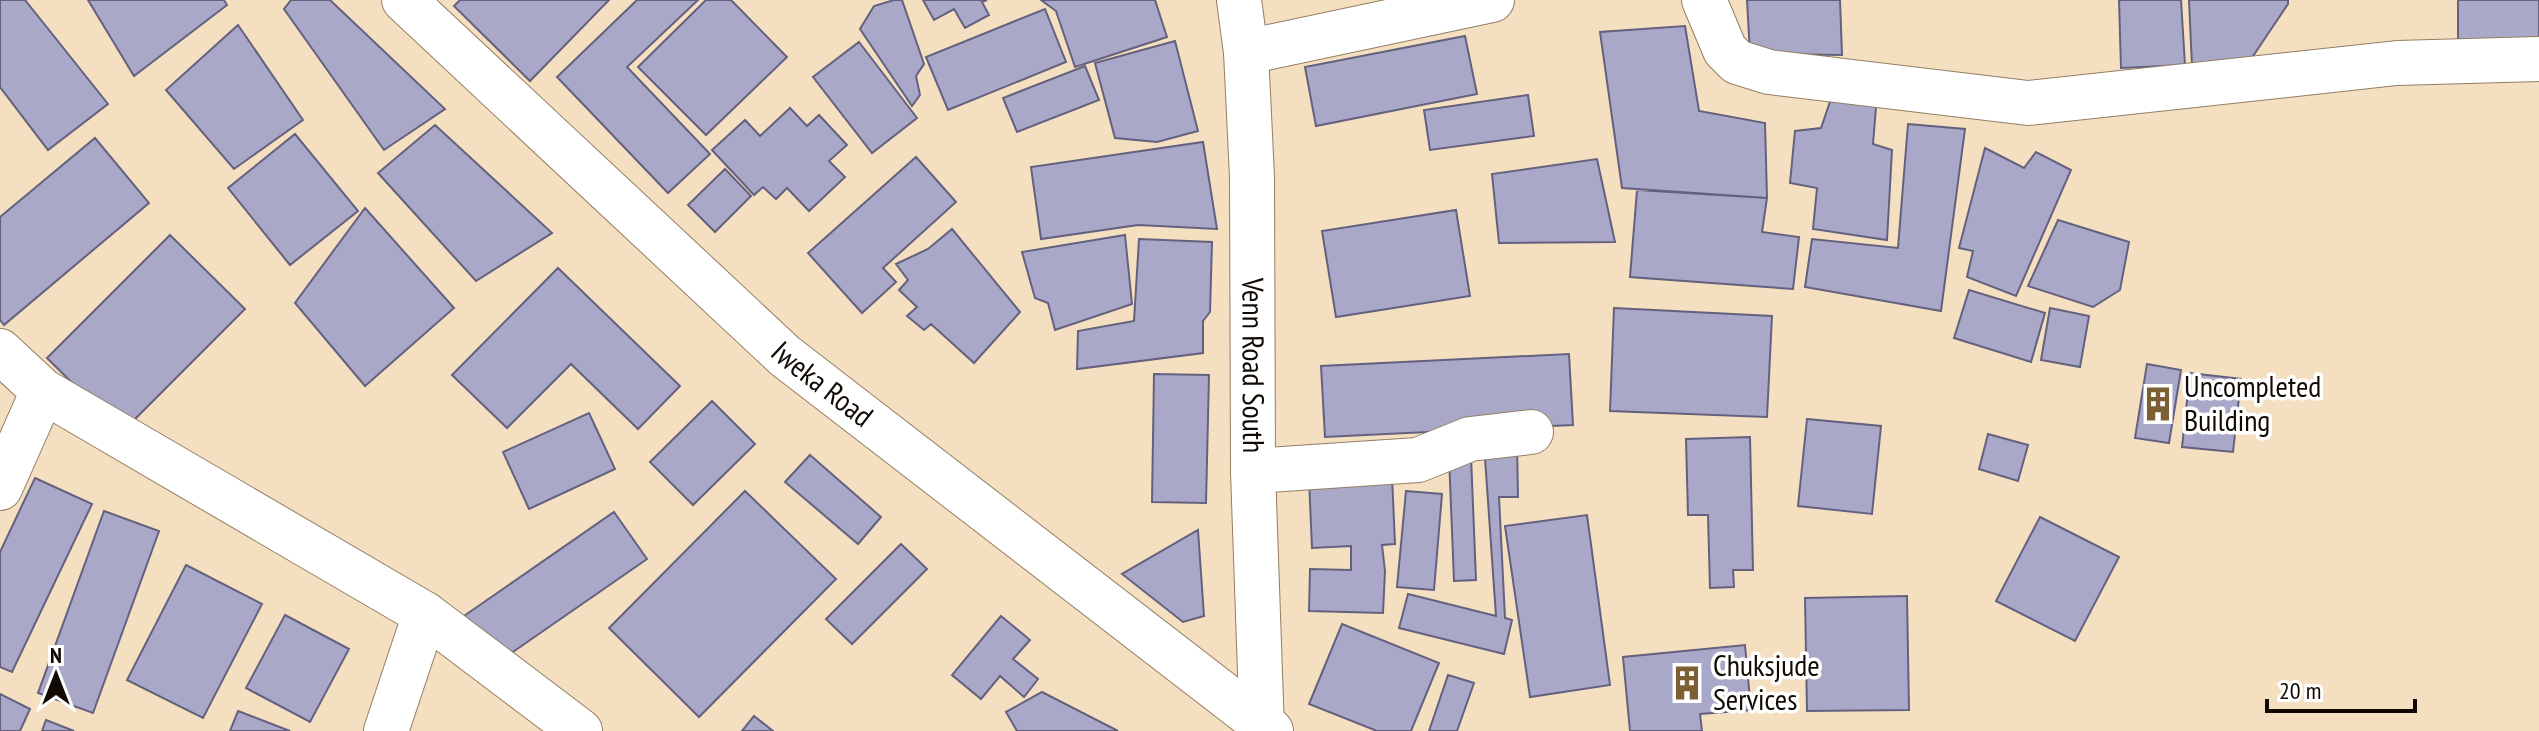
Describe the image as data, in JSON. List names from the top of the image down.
{
  "streets": {
    "street": ["Venn Road South", "Iweka Road"]
  },
  "crossings": [
    ["Venn Road South", "Iweka Road"]
  ],
  "places": {
    "building": ["Uncompleted Building", "Chuksjude Services"]
  },
  "scale_bar": "20 m",
  "north": "top"
}
